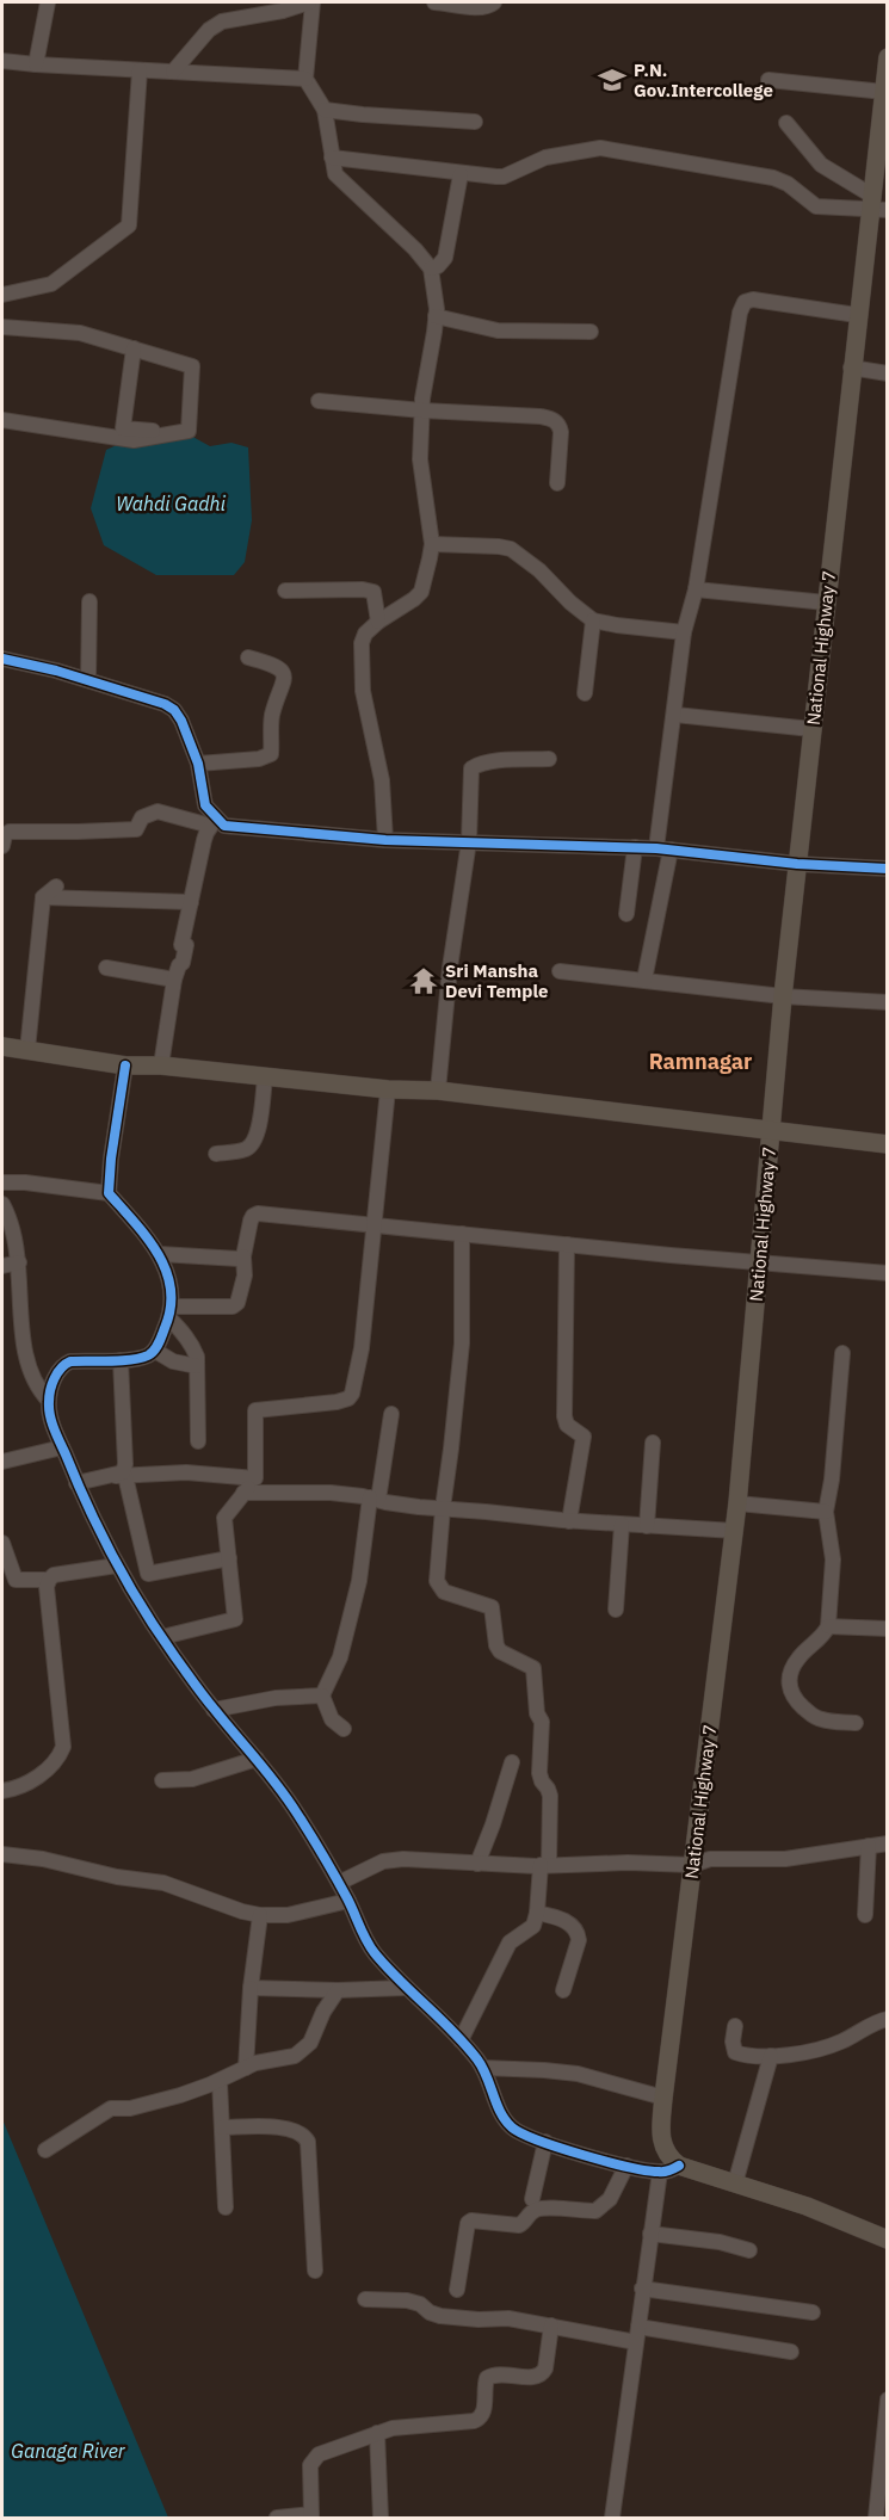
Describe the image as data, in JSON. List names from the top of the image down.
{
  "streets": {
    "main road": ["National Highway 7"]
  },
  "districts": ["Ramnagar"],
  "water": ["Wahdi Gadhi", "Ganaga River"],
  "places": {
    "school or university": ["P.N. Gov.Intercollege"],
    "temple": ["Sri Mansha Devi Temple"]
  }
}
